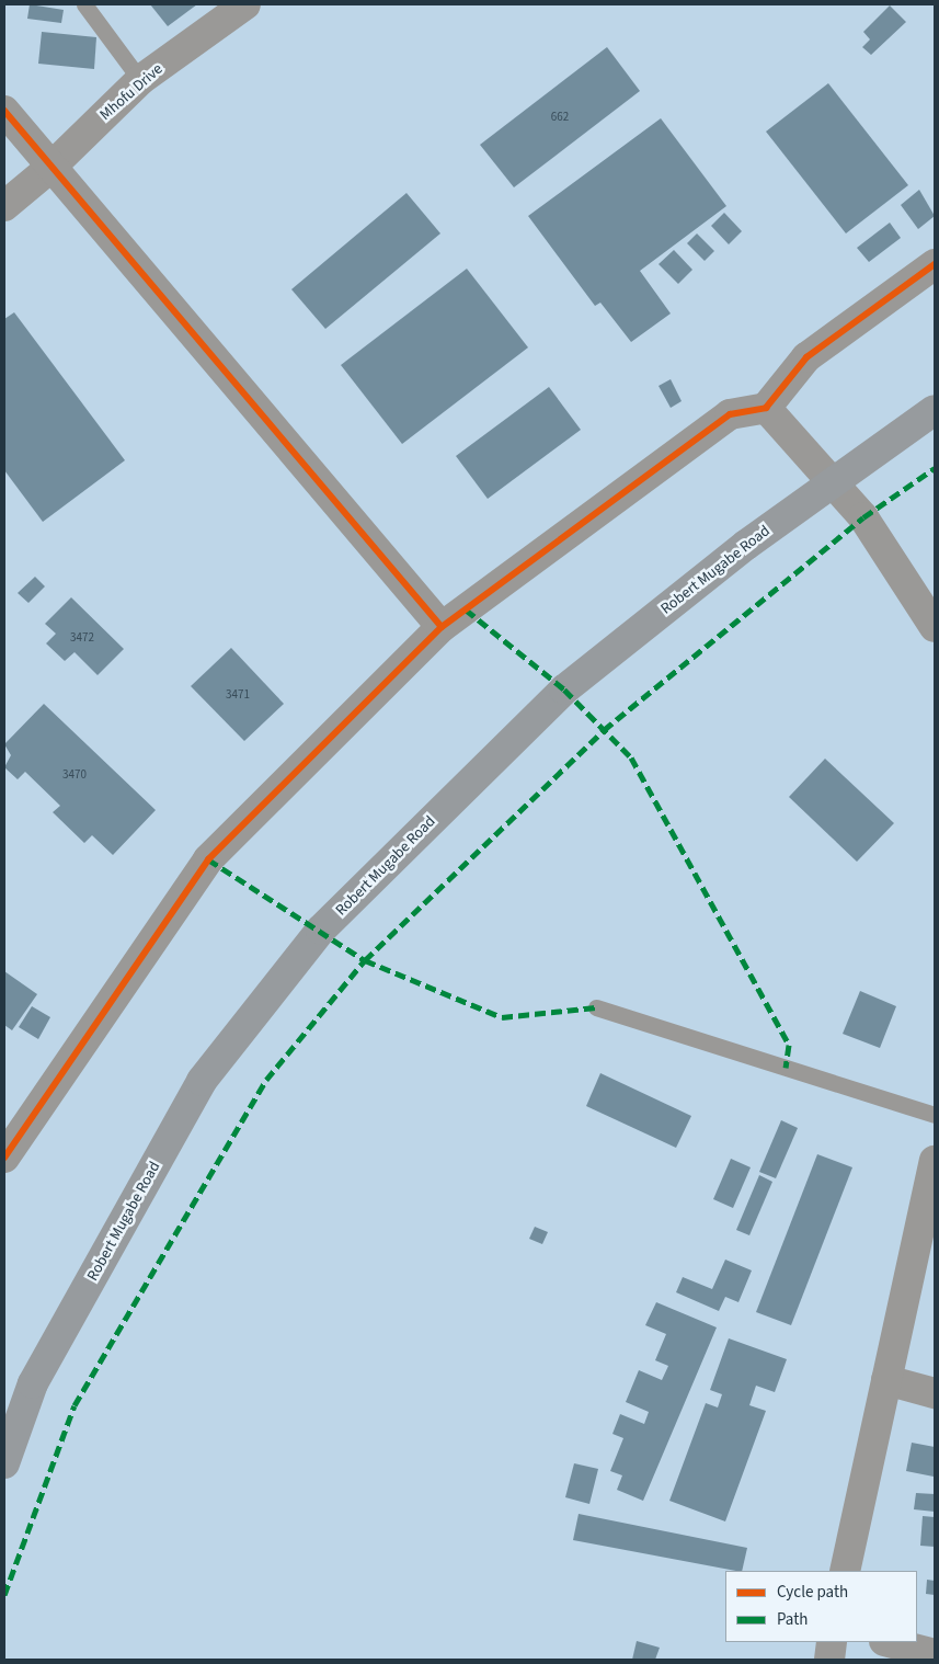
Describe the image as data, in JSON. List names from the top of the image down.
{
  "streets": {
    "main road": ["Robert Mugabe Road"],
    "street": ["Mhofu Drive"]
  },
  "house_numbers": [
    "662",
    "3472",
    "3471",
    "3470"
  ],
  "legend": ["Cycle path", "Path"]
}
